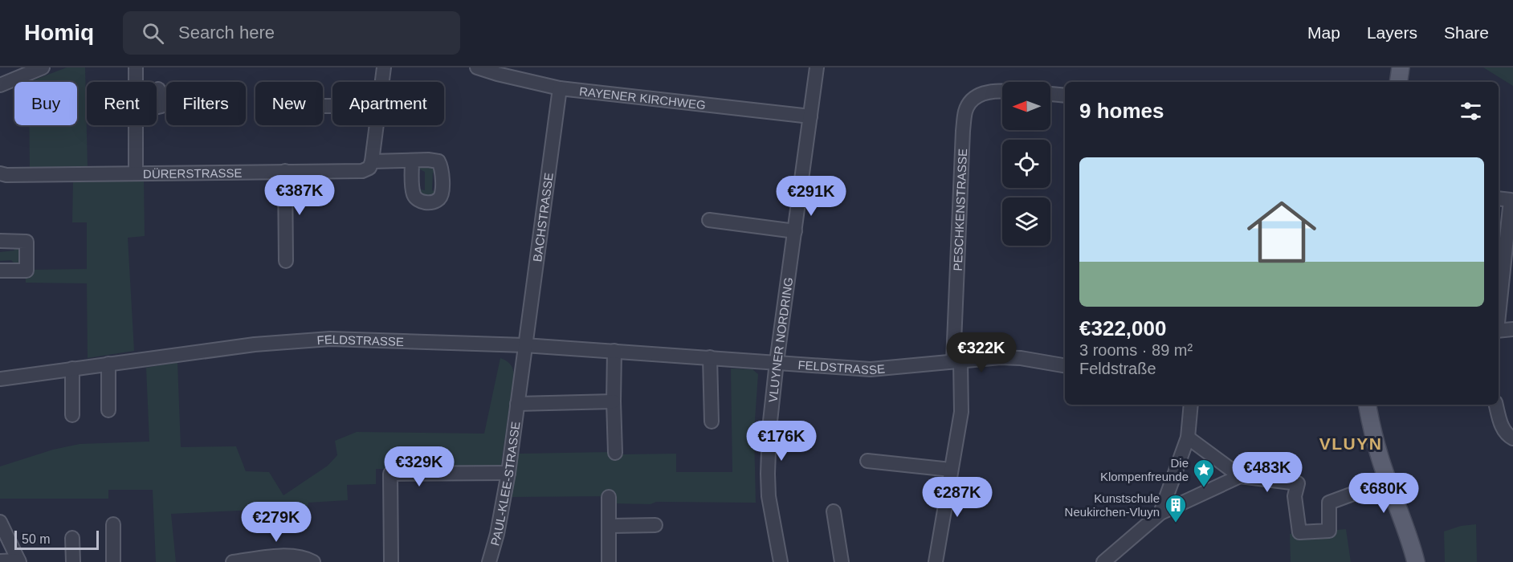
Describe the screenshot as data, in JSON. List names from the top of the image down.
{
  "streets": {
    "street": [
      "RAYENER KIRCHWEG",
      "DÜRERSTRASSE",
      "PESCHKENSTRASSE",
      "BACHSTRASSE",
      "VLUYNER NORDRING",
      "FELDSTRASSE",
      "PAUL-KLEE-STRASSE"
    ]
  },
  "crossings": [
    ["RAYENER KIRCHWEG", "BACHSTRASSE"],
    ["RAYENER KIRCHWEG", "VLUYNER NORDRING"],
    ["PESCHKENSTRASSE", "FELDSTRASSE"],
    ["BACHSTRASSE", "FELDSTRASSE"],
    ["BACHSTRASSE", "PAUL-KLEE-STRASSE"],
    ["VLUYNER NORDRING", "FELDSTRASSE"],
    ["FELDSTRASSE", "PAUL-KLEE-STRASSE"]
  ],
  "districts": ["VLUYN"],
  "places": {
    "place": ["Die Klompenfreunde"],
    "building": ["Kunstschule Neukirchen-Vluyn"]
  },
  "scale_bar": "50 m",
  "north": "left",
  "page": {
    "header": "Homiq",
    "search": "Search here",
    "nav": ["Map", "Layers", "Share"],
    "chip": [
      "Buy",
      "Rent",
      "Filters",
      "New",
      "Apartment"
    ],
    "heading": "9 homes",
    "list": [
      {
        "name": "€322,000",
        "note": "3 rooms · 89 m² · Feldstraße"
      }
    ],
    "price": [
      "€387K",
      "€291K",
      "€322K",
      "€176K",
      "€329K",
      "€483K",
      "€680K",
      "€287K",
      "€279K"
    ],
    "scale": "50 m"
  }
}
